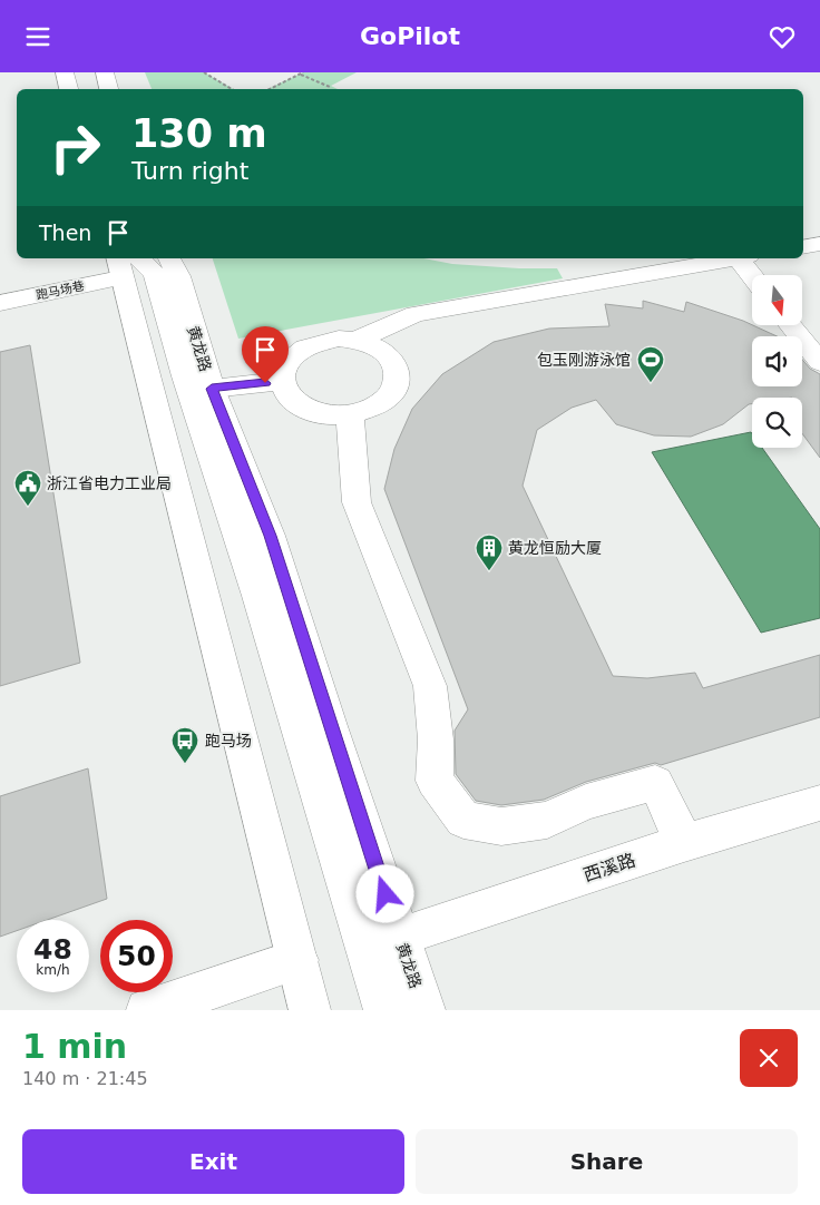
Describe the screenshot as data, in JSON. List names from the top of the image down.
{
  "streets": {
    "main road": ["跑马场巷", "黄龙路", "西溪路"]
  },
  "crossings": [
    ["黄龙路", "西溪路"]
  ],
  "places": {
    "sports": ["包玉刚游泳馆"],
    "public building": ["浙江省电力工业局"],
    "building": ["黄龙恒励大厦"],
    "bus stop": ["跑马场"]
  },
  "north": "bottom",
  "page": {
    "header": "GoPilot",
    "turn": ["130 m", "Turn right"],
    "then": "Then",
    "speed": "48 km/h",
    "limit": "50",
    "heading": ["1 min", "140 m · 21:45"],
    "buttons": ["Exit", "Share"]
  }
}
